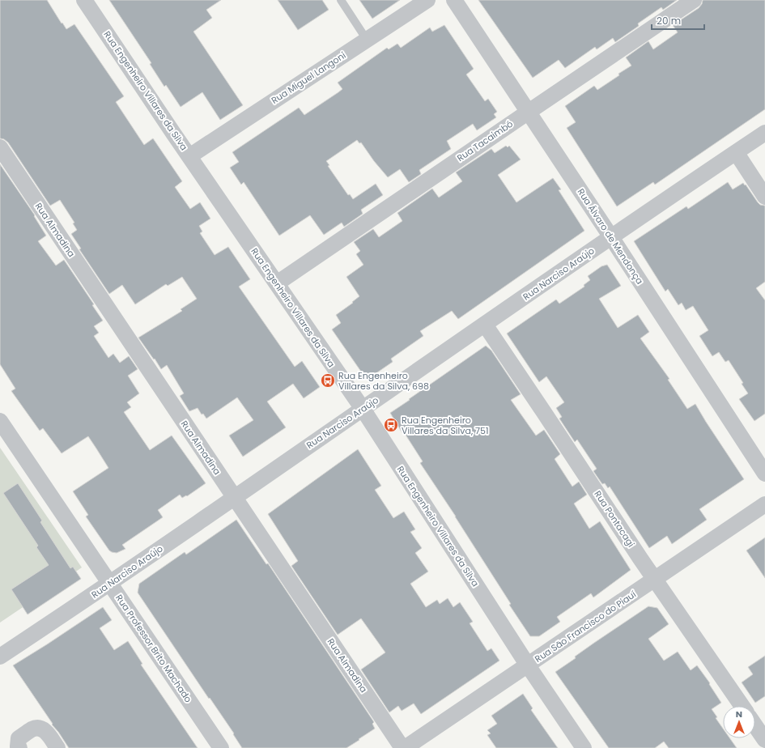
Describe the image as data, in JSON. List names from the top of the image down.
{
  "streets": {
    "street": [
      "Rua Miguel Langoni",
      "Rua Engenheiro Villares da Silva",
      "Rua Tacaimbó",
      "Rua Almadina",
      "Rua Álvaro de Mendonça",
      "Rua Narciso Araújo",
      "Rua Pontacagi",
      "Rua São Francisco do Piauí",
      "Rua Professor Brito Machado"
    ]
  },
  "crossings": [
    ["Rua Miguel Langoni", "Rua Engenheiro Villares da Silva"],
    ["Rua Engenheiro Villares da Silva", "Rua Tacaimbó"],
    ["Rua Engenheiro Villares da Silva", "Rua Narciso Araújo"],
    ["Rua Engenheiro Villares da Silva", "Rua São Francisco do Piauí"],
    ["Rua Tacaimbó", "Rua Álvaro de Mendonça"],
    ["Rua Almadina", "Rua Narciso Araújo"],
    ["Rua Álvaro de Mendonça", "Rua Narciso Araújo"],
    ["Rua Narciso Araújo", "Rua Pontacagi"],
    ["Rua Narciso Araújo", "Rua Professor Brito Machado"],
    ["Rua Pontacagi", "Rua São Francisco do Piauí"]
  ],
  "places": {
    "bus stop": ["Rua Engenheiro Villares da Silva, 698", "Rua Engenheiro Villares da Silva, 751"]
  },
  "scale_bar": "20 m",
  "north": "top"
}
